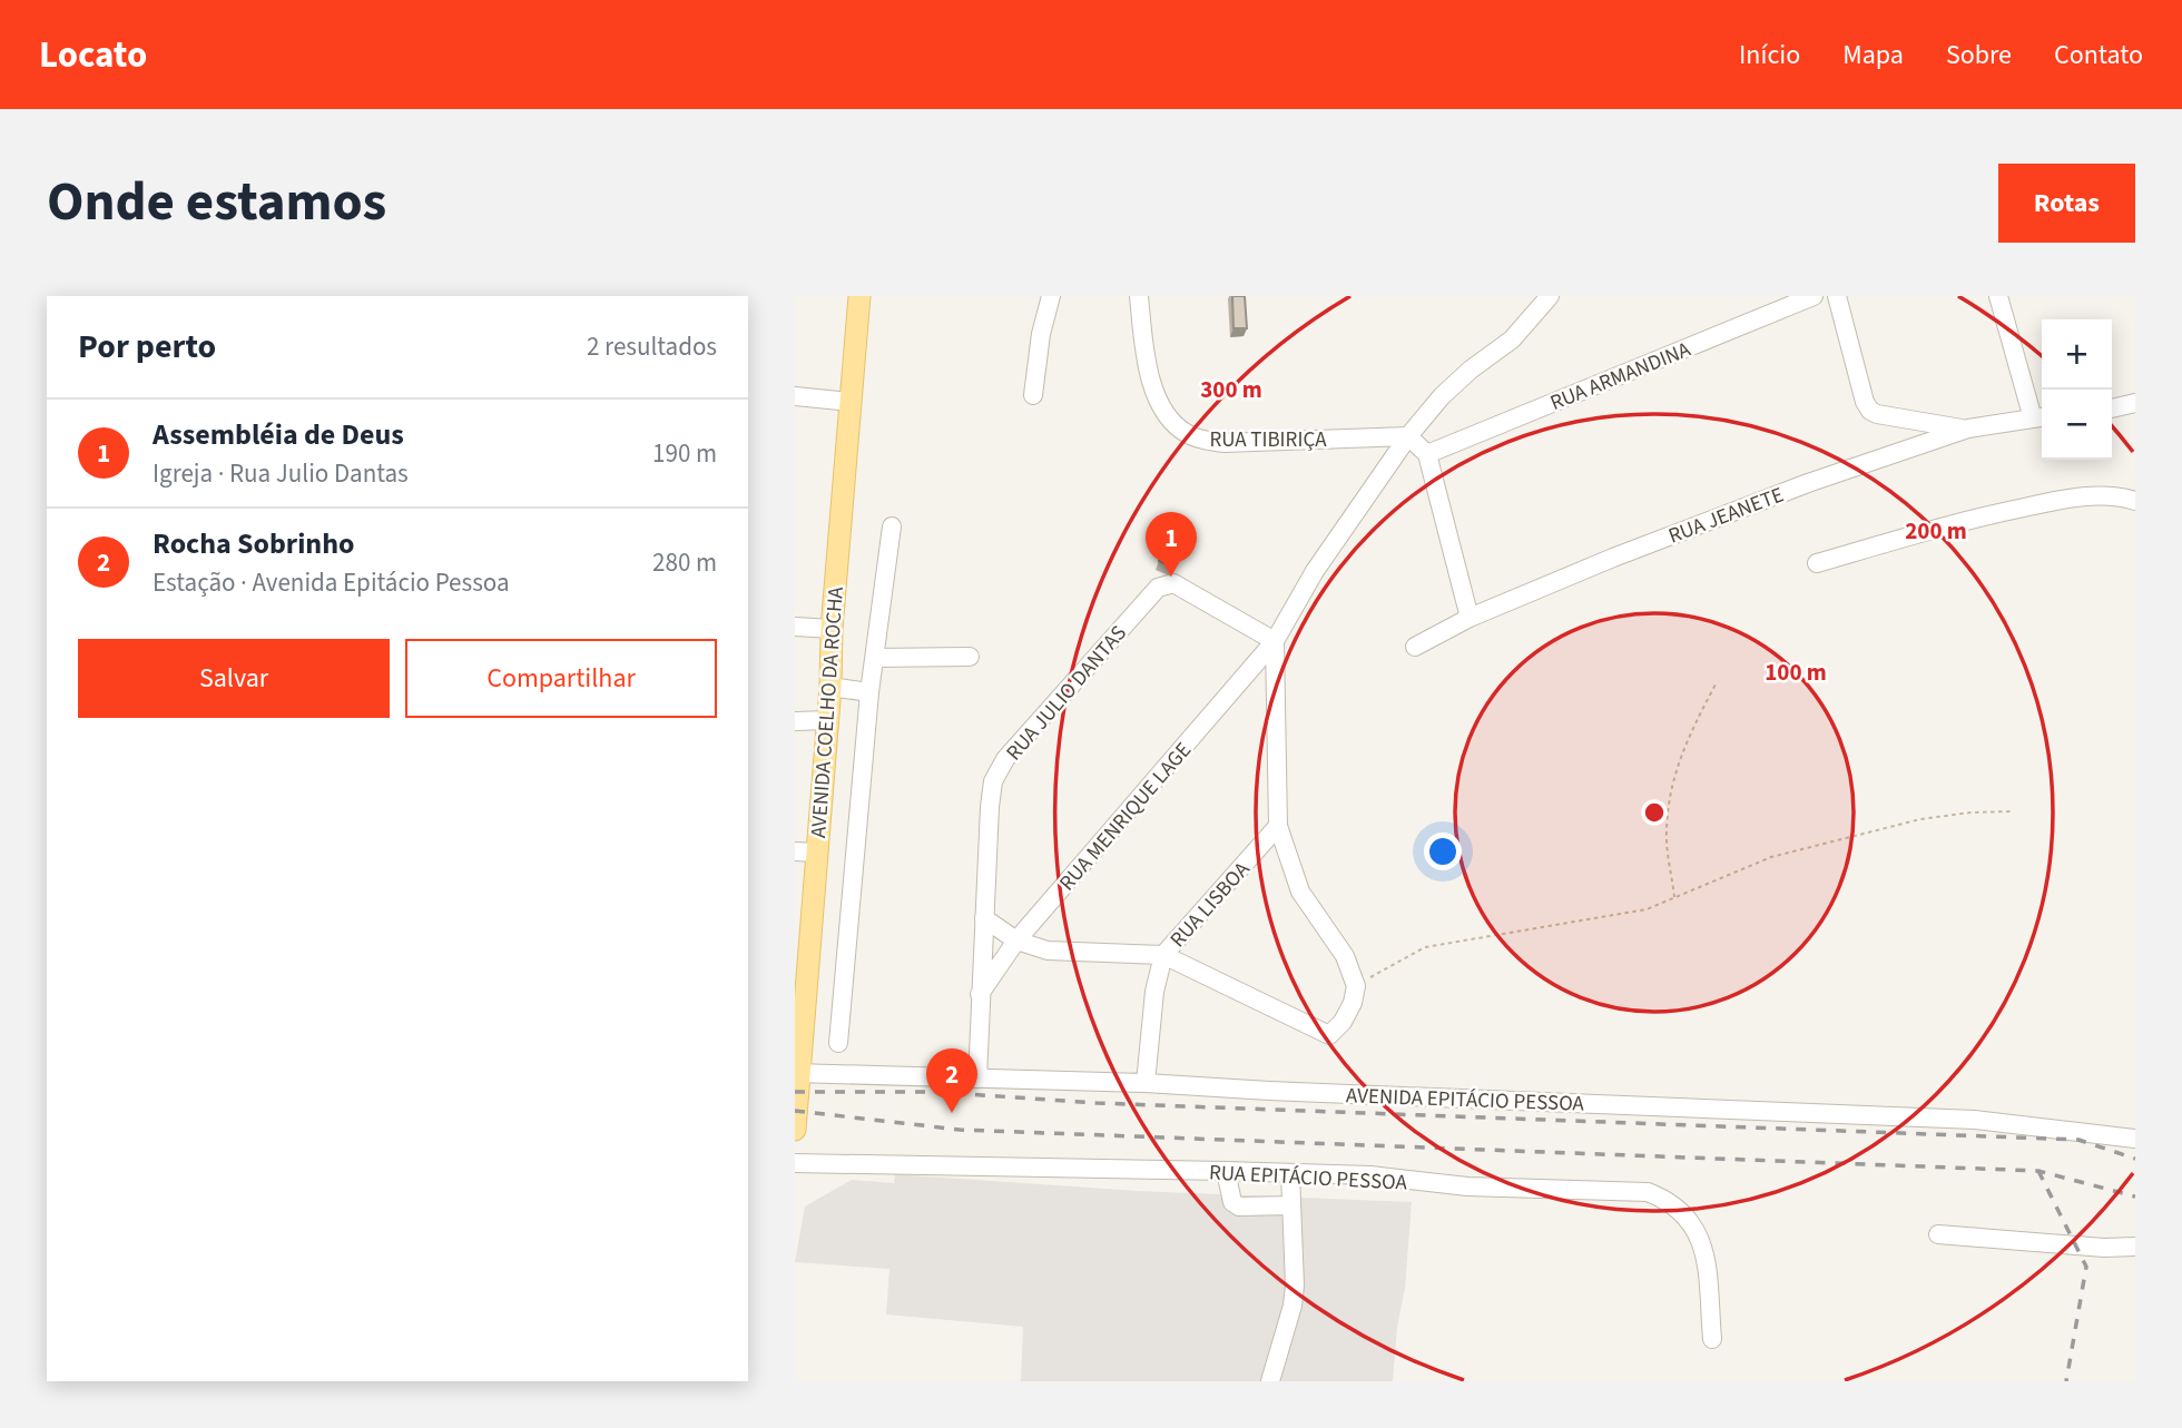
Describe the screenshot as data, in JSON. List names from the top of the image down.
{
  "streets": {
    "main road": ["AVENIDA COELHO DA ROCHA"],
    "street": [
      "RUA ARMANDINA",
      "RUA TIBIRIÇA",
      "RUA JEANETE",
      "RUA JULIO DANTAS",
      "RUA MENRIQUE LAGE",
      "RUA LISBOA",
      "AVENIDA EPITÁCIO PESSOA",
      "RUA EPITÁCIO PESSOA"
    ]
  },
  "crossings": [
    ["RUA TIBIRIÇA", "RUA MENRIQUE LAGE"],
    ["RUA JULIO DANTAS", "RUA MENRIQUE LAGE"],
    ["RUA JULIO DANTAS", "AVENIDA EPITÁCIO PESSOA"],
    ["AVENIDA COELHO DA ROCHA", "AVENIDA EPITÁCIO PESSOA"],
    ["RUA LISBOA", "AVENIDA EPITÁCIO PESSOA"]
  ],
  "page": {
    "header": "Locato",
    "nav": [
      "Início",
      "Mapa",
      "Sobre",
      "Contato"
    ],
    "title": "Onde estamos",
    "buttons": [
      "Rotas",
      ["Salvar", "Compartilhar"]
    ],
    "heading": ["Por perto", "2 resultados"],
    "map_buttons": ["+", "−"],
    "list": [
      {
        "mark": "1",
        "name": "Assembléia de Deus",
        "note": "Igreja · Rua Julio Dantas",
        "value": "190 m"
      },
      {
        "mark": "2",
        "name": "Rocha Sobrinho",
        "note": "Estação · Avenida Epitácio Pessoa",
        "value": "280 m"
      }
    ],
    "pins": ["1", "2"]
  },
  "rings": ["300 m", "200 m", "100 m"]
}
